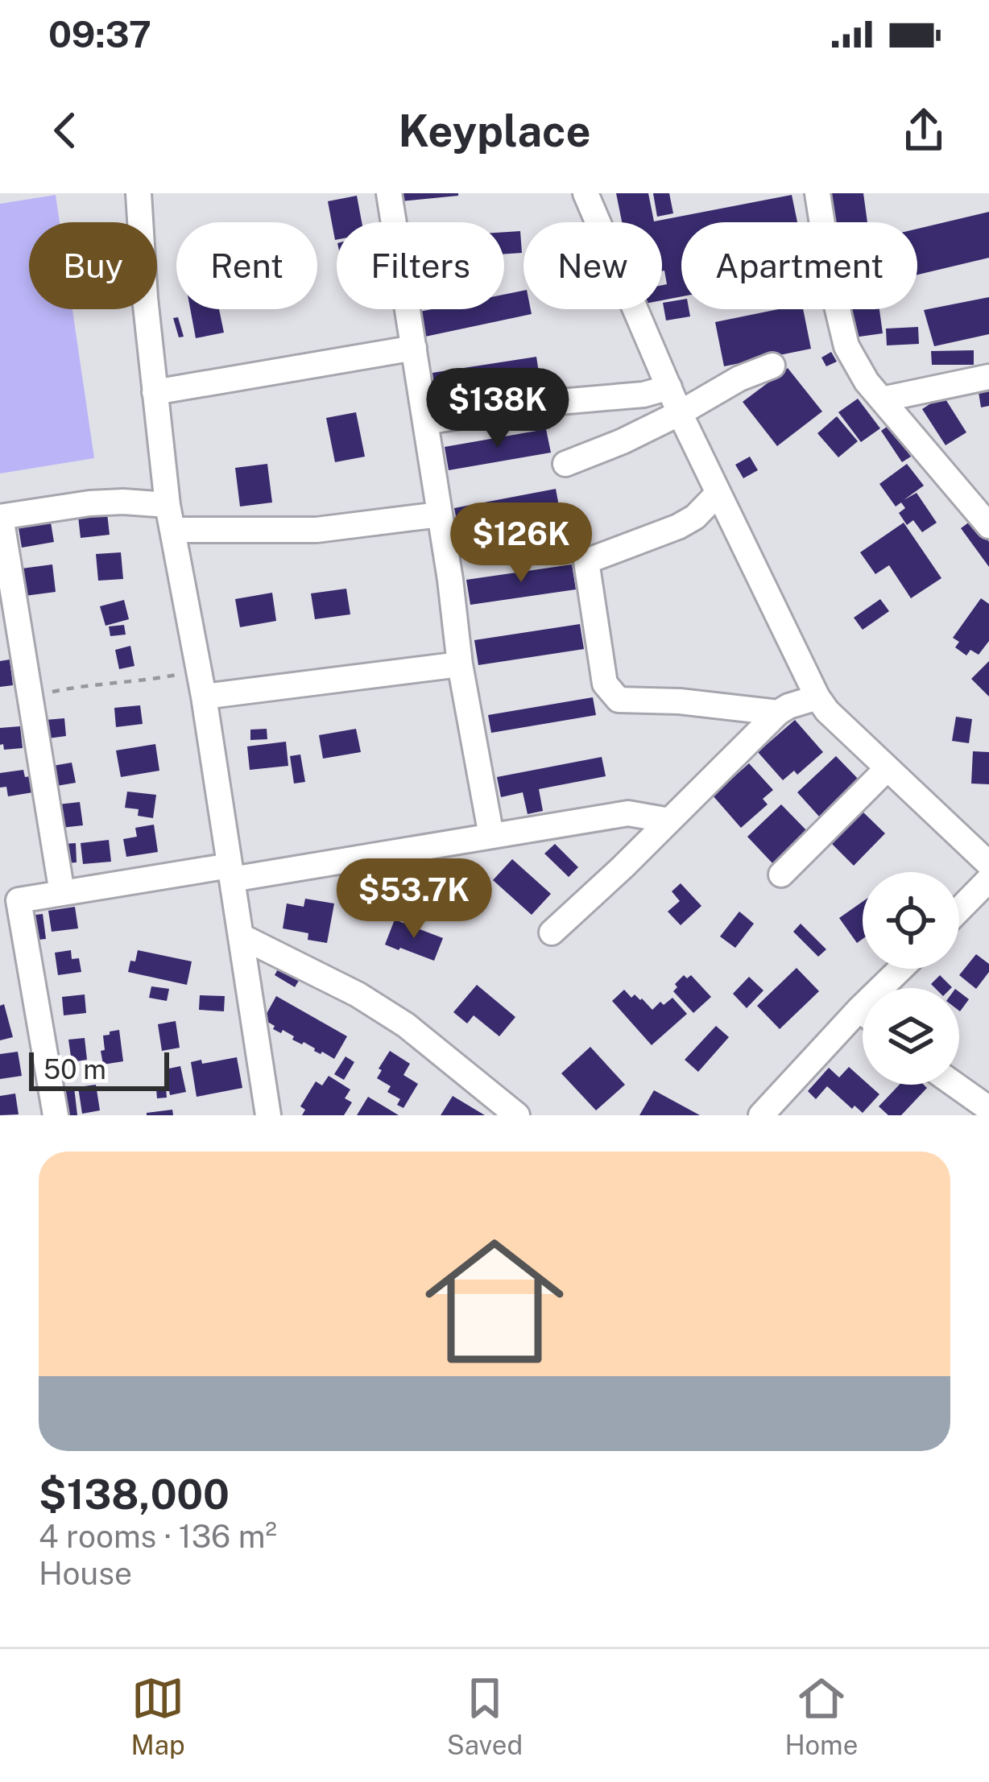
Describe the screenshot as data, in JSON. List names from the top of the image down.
{
  "scale_bar": "50 m",
  "page": {
    "status": "09:37",
    "header": "Keyplace",
    "chip": [
      "Buy",
      "Rent",
      "Filters",
      "New",
      "Apartment"
    ],
    "price": ["$138K", "$126K", "$53.7K"],
    "scale": "50 m",
    "list": [
      {
        "name": "$138,000",
        "note": "4 rooms · 136 m² · House"
      }
    ],
    "tabs": ["Map", "Saved", "Home"]
  }
}
